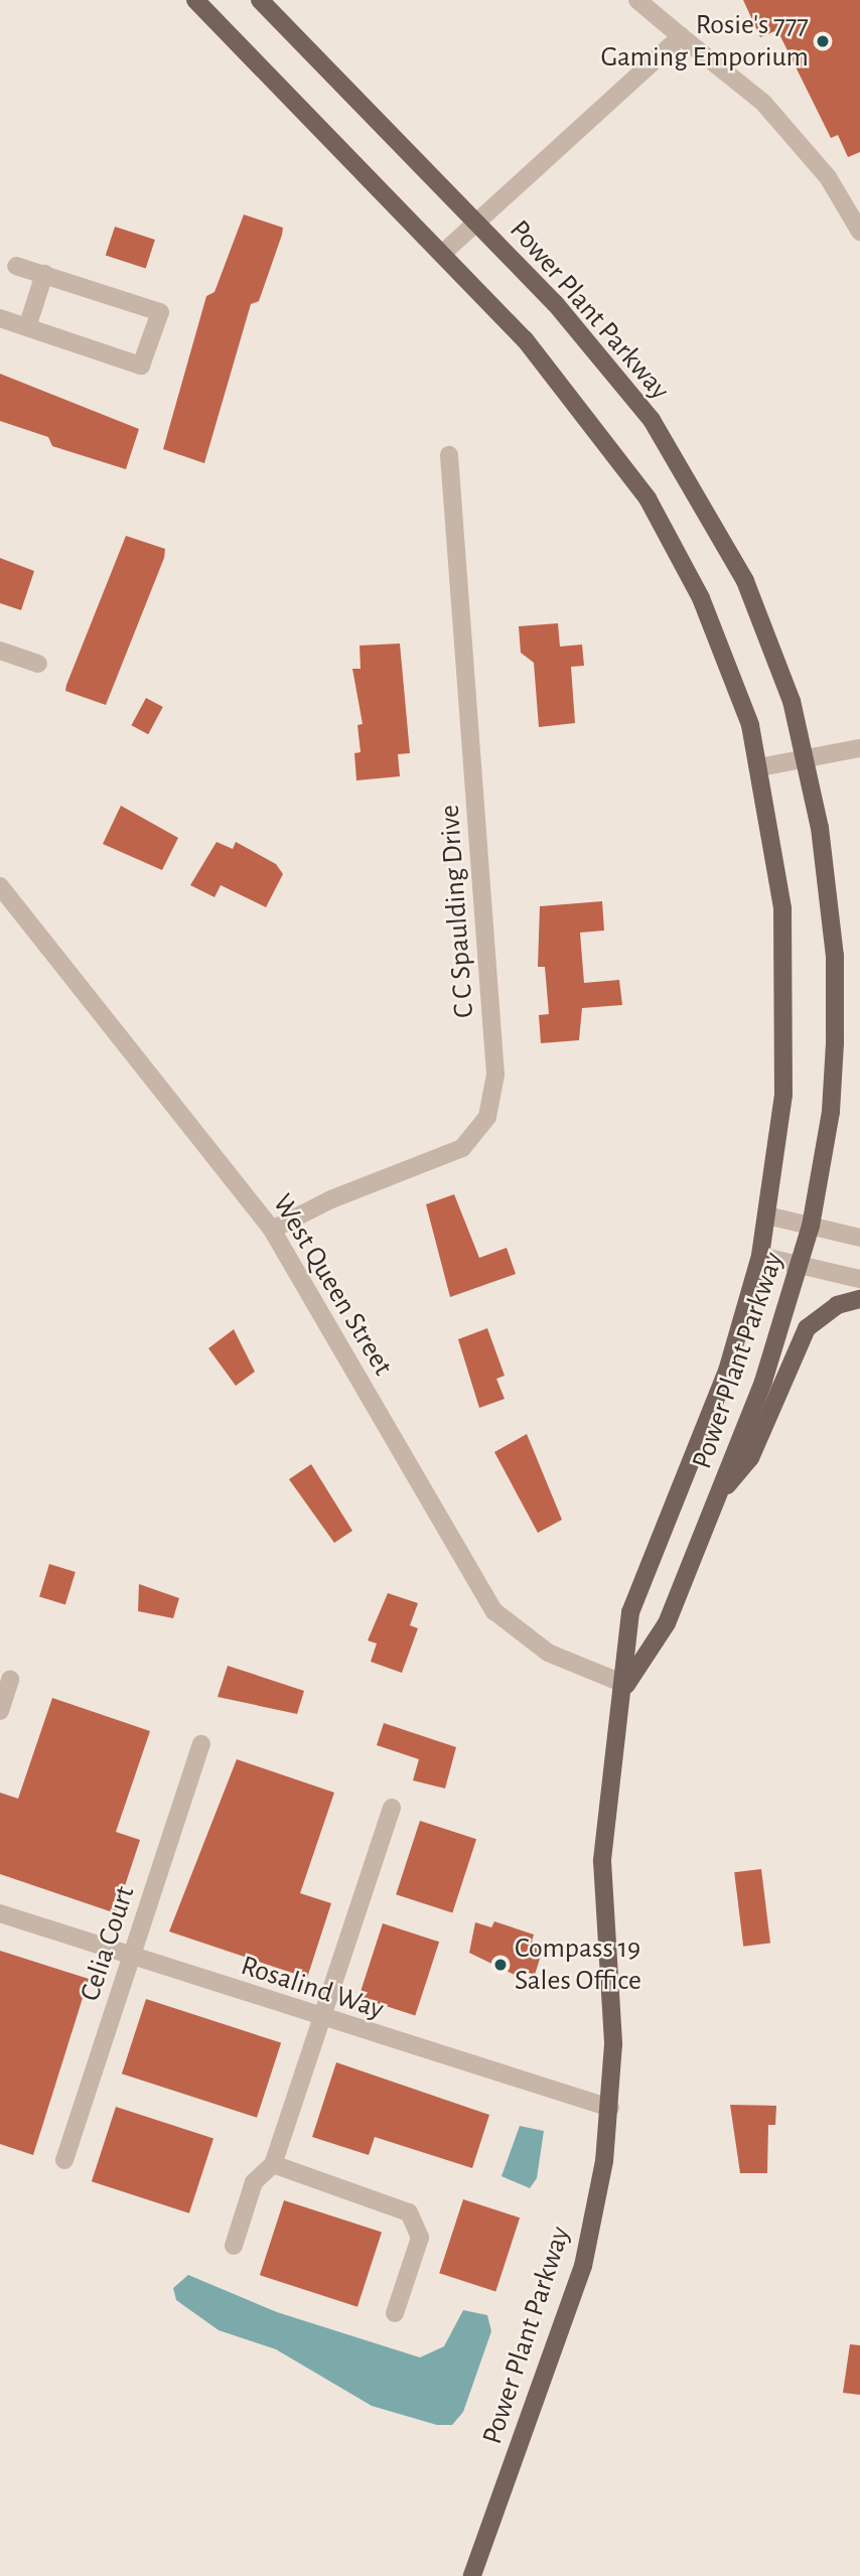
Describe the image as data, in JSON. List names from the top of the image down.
{
  "streets": {
    "main road": ["Power Plant Parkway"],
    "street": [
      "C C Spaulding Drive",
      "West Queen Street",
      "Celia Court",
      "Rosalind Way"
    ]
  },
  "crossings": [
    ["Power Plant Parkway", "West Queen Street"],
    ["Power Plant Parkway", "Rosalind Way"],
    ["C C Spaulding Drive", "West Queen Street"],
    ["Celia Court", "Rosalind Way"]
  ],
  "places": ["Rosie's 777 Gaming Emporium", "Compass 19 Sales Office"]
}
